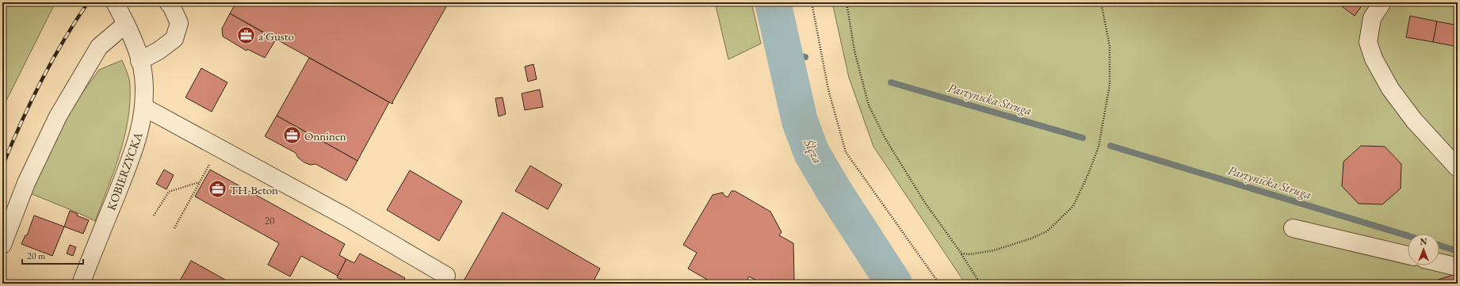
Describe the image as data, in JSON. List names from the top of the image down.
{
  "streets": {
    "street": ["KOBIERZYCKA"]
  },
  "water": ["Partynicka Struga", "Ślęza"],
  "places": {
    "office": ["a'Gusto", "Onninen", "TH-Beton"]
  },
  "house_numbers": ["20"],
  "scale_bar": "20 m",
  "north": "top"
}
